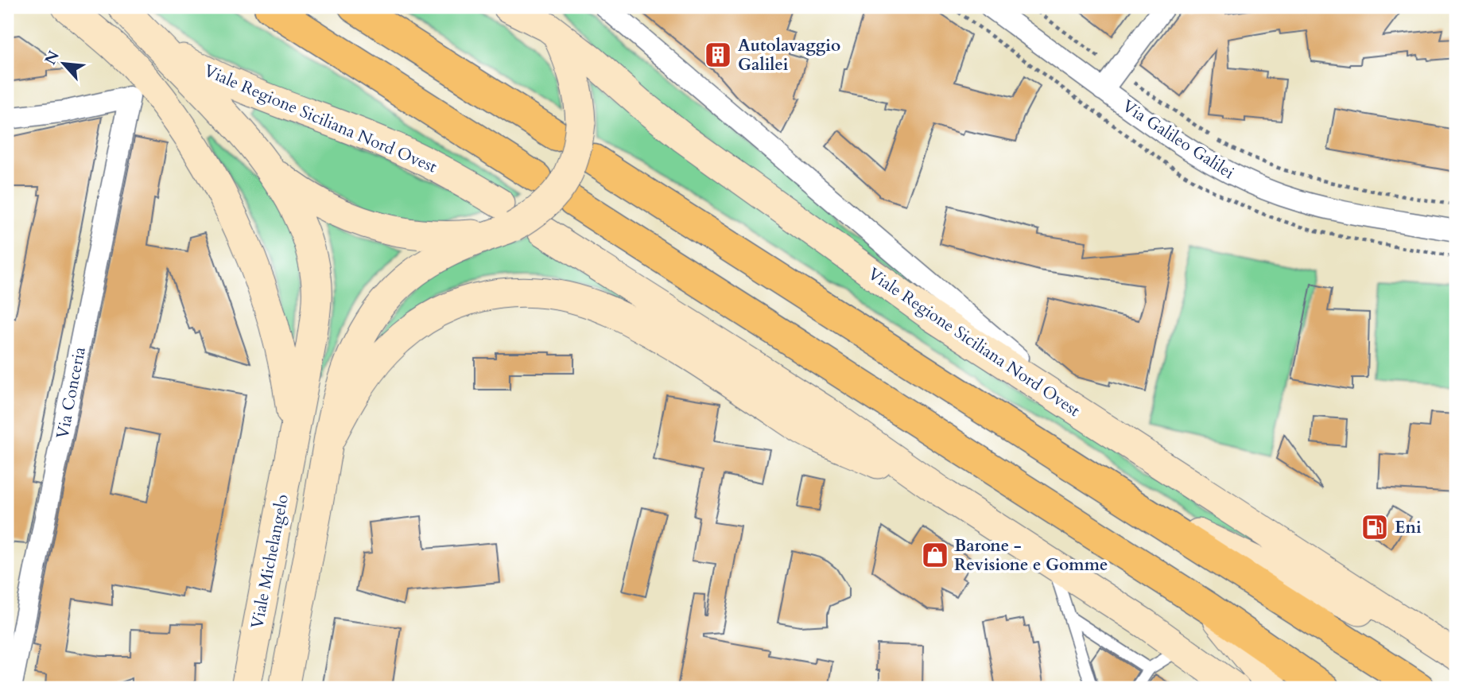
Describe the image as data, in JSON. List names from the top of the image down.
{
  "streets": {
    "street": [
      "Viale Regione Siciliana Nord Ovest",
      "Via Galileo Galilei",
      "Via Conceria",
      "Viale Michelangelo"
    ]
  },
  "places": {
    "building": ["Autolavaggio Galilei"],
    "fuel station": ["Eni"],
    "shop": ["Barone - Revisione e Gomme"]
  },
  "north": "top left"
}
